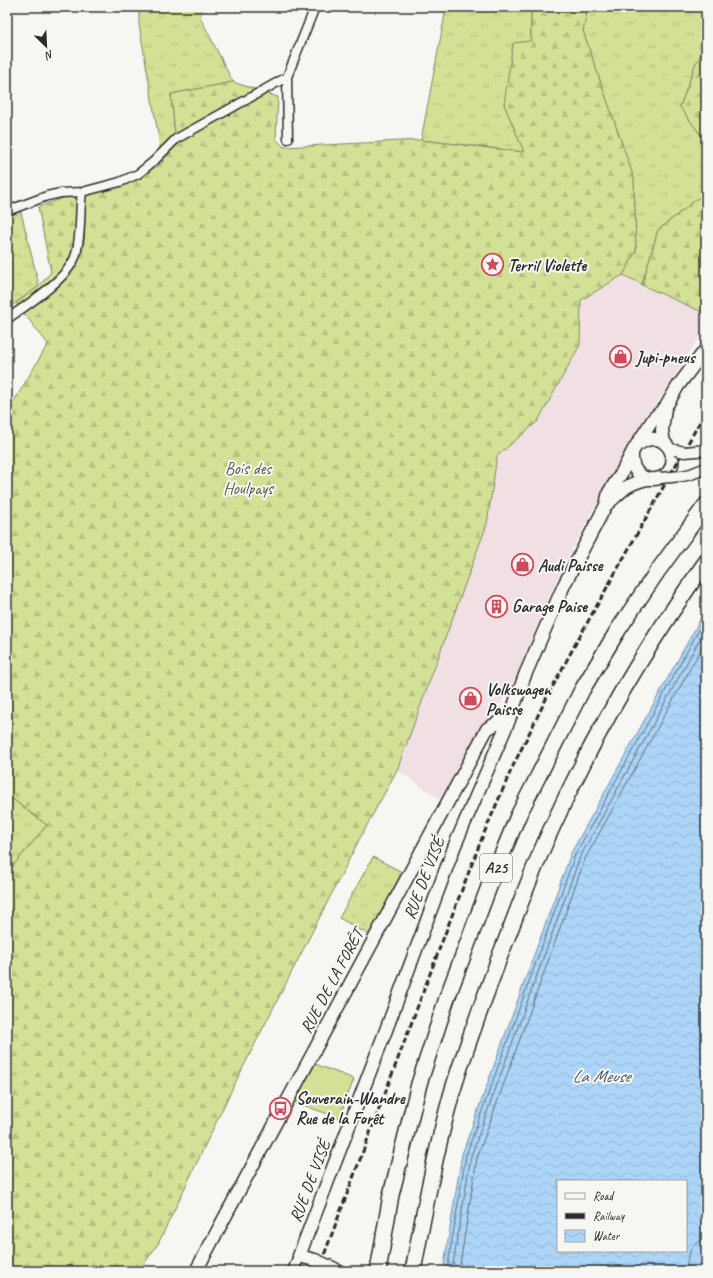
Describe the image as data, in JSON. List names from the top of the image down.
{
  "streets": {
    "highway": ["A25"],
    "main road": ["RUE DE VISÉ", "RUE DE LA FORÊT"]
  },
  "crossings": [
    ["RUE DE VISÉ", "RUE DE LA FORÊT"]
  ],
  "water": ["La Meuse"],
  "parks": ["Bois des Houlpays"],
  "places": {
    "place": ["Terril Violette"],
    "shop": ["Jupi-pneus", "Audi Paisse", "Volkswagen Paisse"],
    "building": ["Garage Paise"],
    "bus stop": ["Souverain-Wandre Rue de la Forêt"]
  },
  "legend": ["Road", "Railway", "Water"],
  "north": "bottom right"
}
